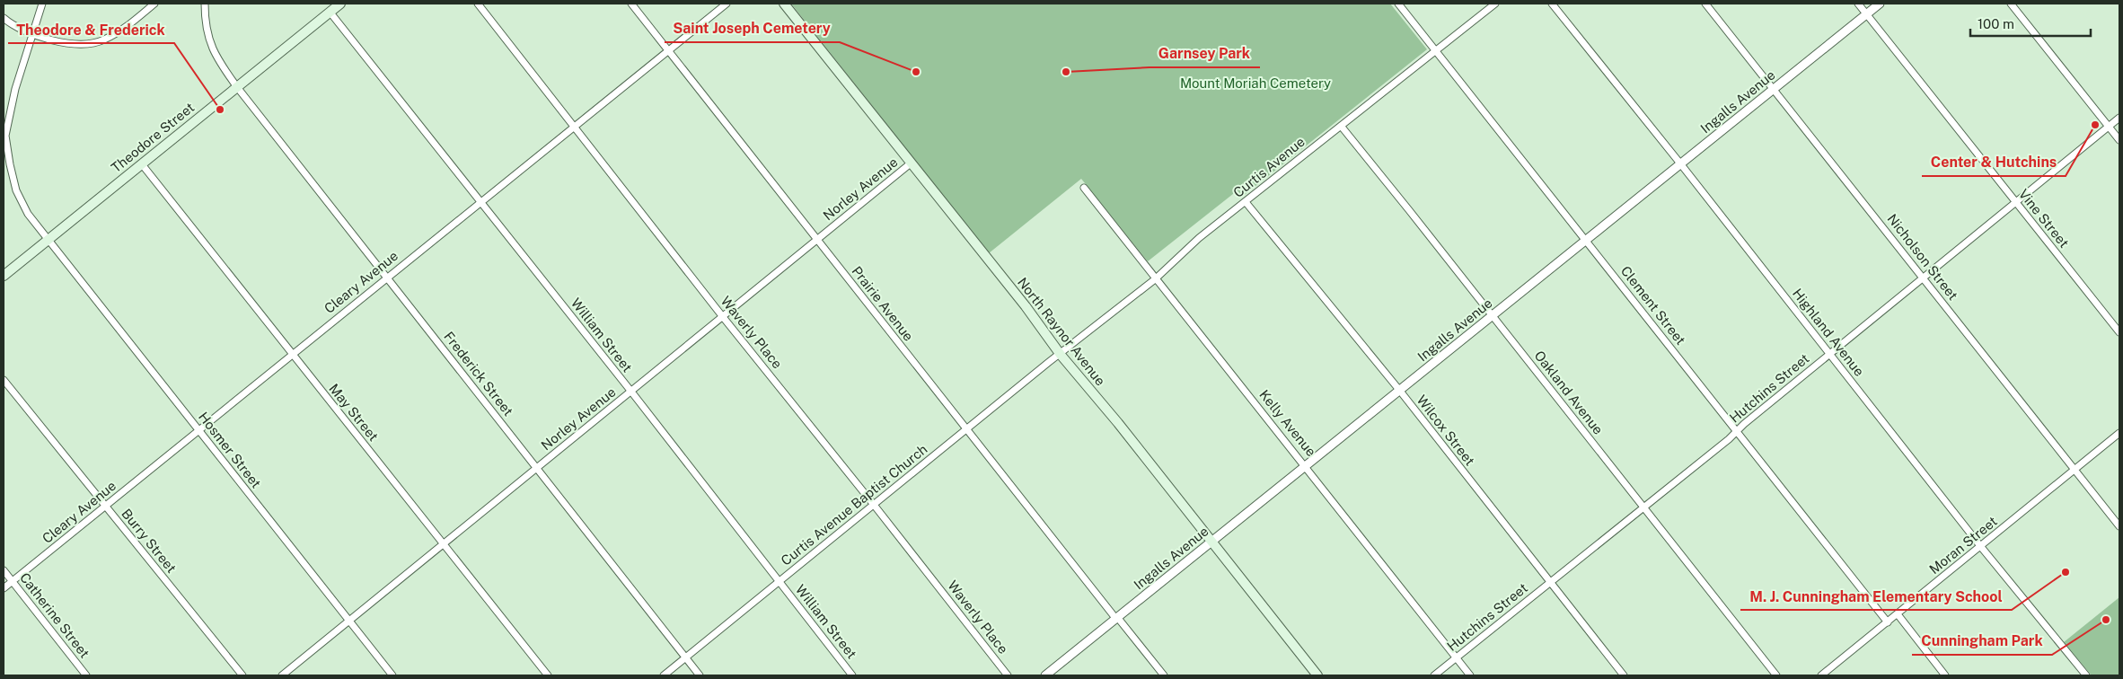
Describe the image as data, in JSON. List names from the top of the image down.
{
  "streets": {
    "main road": ["Theodore Street", "North Raynor Avenue"],
    "street": [
      "Ingalls Avenue",
      "Curtis Avenue",
      "Norley Avenue",
      "Vine Street",
      "Nicholson Street",
      "Cleary Avenue",
      "Prairie Avenue",
      "Clement Street",
      "Waverly Place",
      "Highland Avenue",
      "William Street",
      "Frederick Street",
      "Hutchins Street",
      "Oakland Avenue",
      "May Street",
      "Kelly Avenue",
      "Wilcox Street",
      "Hosmer Street",
      "Curtis Avenue Baptist Church",
      "Burry Street",
      "Moran Street",
      "Catherine Street"
    ]
  },
  "crossings": [
    ["Ingalls Avenue", "Vine Street"],
    ["Ingalls Avenue", "Nicholson Street"],
    ["Ingalls Avenue", "Prairie Avenue"],
    ["Ingalls Avenue", "Clement Street"],
    ["Ingalls Avenue", "North Raynor Avenue"],
    ["Ingalls Avenue", "Highland Avenue"],
    ["Ingalls Avenue", "Oakland Avenue"],
    ["Ingalls Avenue", "Kelly Avenue"],
    ["Ingalls Avenue", "Wilcox Street"],
    ["Theodore Street", "William Street"],
    ["Theodore Street", "Frederick Street"],
    ["Theodore Street", "May Street"],
    ["Theodore Street", "Hosmer Street"],
    ["Curtis Avenue", "Clement Street"],
    ["Curtis Avenue", "North Raynor Avenue"],
    ["Curtis Avenue", "Oakland Avenue"],
    ["Curtis Avenue", "Kelly Avenue"],
    ["Curtis Avenue", "Wilcox Street"],
    ["Curtis Avenue", "Curtis Avenue Baptist Church"],
    ["Norley Avenue", "Prairie Avenue"],
    ["Norley Avenue", "North Raynor Avenue"],
    ["Norley Avenue", "Waverly Place"],
    ["Norley Avenue", "William Street"],
    ["Norley Avenue", "Frederick Street"],
    ["Norley Avenue", "May Street"],
    ["Norley Avenue", "Hosmer Street"],
    ["Vine Street", "Hutchins Street"],
    ["Nicholson Street", "Hutchins Street"],
    ["Nicholson Street", "Moran Street"],
    ["Cleary Avenue", "Prairie Avenue"],
    ["Cleary Avenue", "Waverly Place"],
    ["Cleary Avenue", "William Street"],
    ["Cleary Avenue", "Frederick Street"],
    ["Cleary Avenue", "May Street"],
    ["Cleary Avenue", "Hosmer Street"],
    ["Cleary Avenue", "Burry Street"],
    ["Cleary Avenue", "Catherine Street"],
    ["Prairie Avenue", "Curtis Avenue Baptist Church"],
    ["Clement Street", "Hutchins Street"],
    ["Clement Street", "Moran Street"],
    ["North Raynor Avenue", "Curtis Avenue Baptist Church"],
    ["Waverly Place", "Curtis Avenue Baptist Church"],
    ["Highland Avenue", "Hutchins Street"],
    ["Highland Avenue", "Moran Street"],
    ["William Street", "Curtis Avenue Baptist Church"],
    ["Frederick Street", "Curtis Avenue Baptist Church"],
    ["Hutchins Street", "Oakland Avenue"],
    ["Hutchins Street", "Kelly Avenue"],
    ["Hutchins Street", "Wilcox Street"]
  ],
  "parks": ["Mount Moriah Cemetery"],
  "places": [
    "Saint Joseph Cemetery",
    "Garnsey Park",
    "Theodore & Frederick",
    "Center & Hutchins",
    "M. J. Cunningham Elementary School",
    "Cunningham Park"
  ],
  "scale_bar": "100 m"
}
